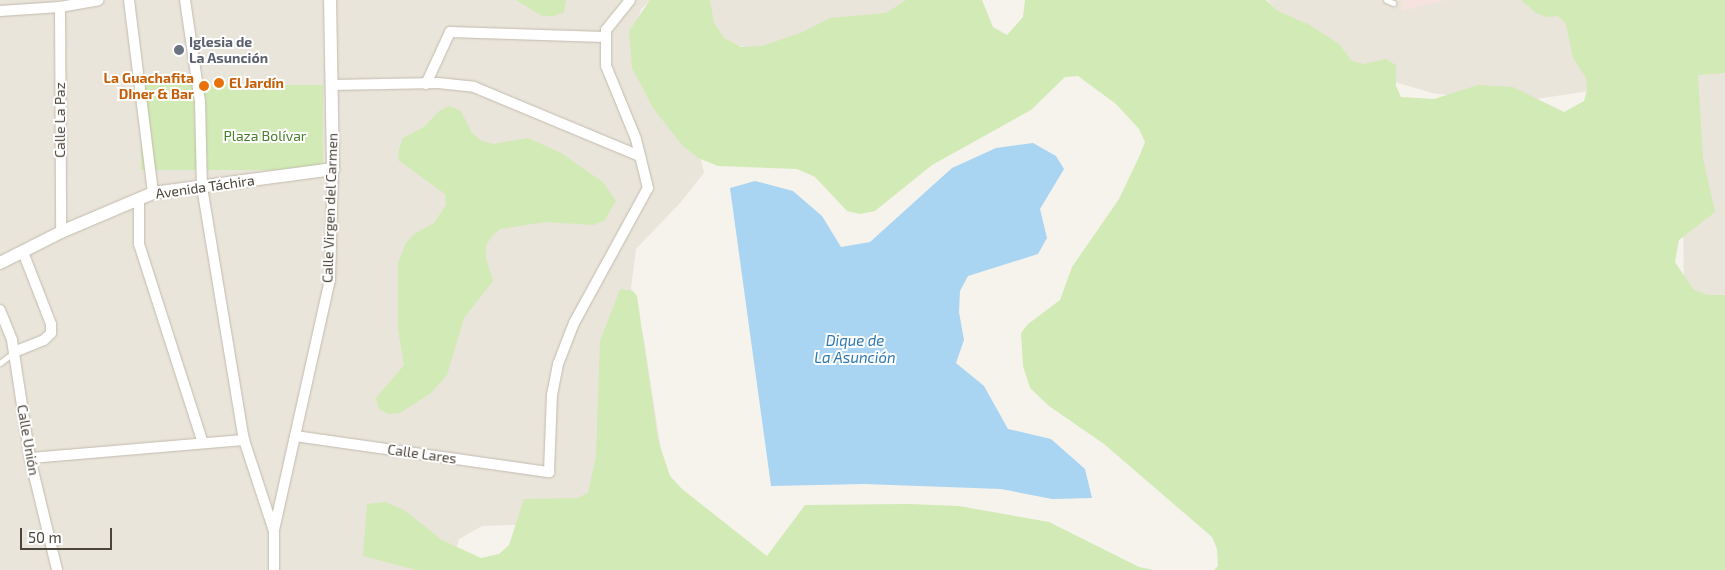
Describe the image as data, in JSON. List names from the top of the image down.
{
  "streets": {
    "street": [
      "Calle La Paz",
      "Avenida Táchira",
      "Calle Virgen del Carmen",
      "Calle Unión",
      "Calle Lares"
    ]
  },
  "crossings": [
    ["Calle La Paz", "Avenida Táchira"],
    ["Avenida Táchira", "Calle Virgen del Carmen"],
    ["Calle Virgen del Carmen", "Calle Lares"]
  ],
  "water": ["Dique de La Asunción"],
  "parks": ["Plaza Bolívar"],
  "places": ["Iglesia de La Asunción", "El Jardín", "La Guachafita DIner & Bar"],
  "scale_bar": "50 m"
}
